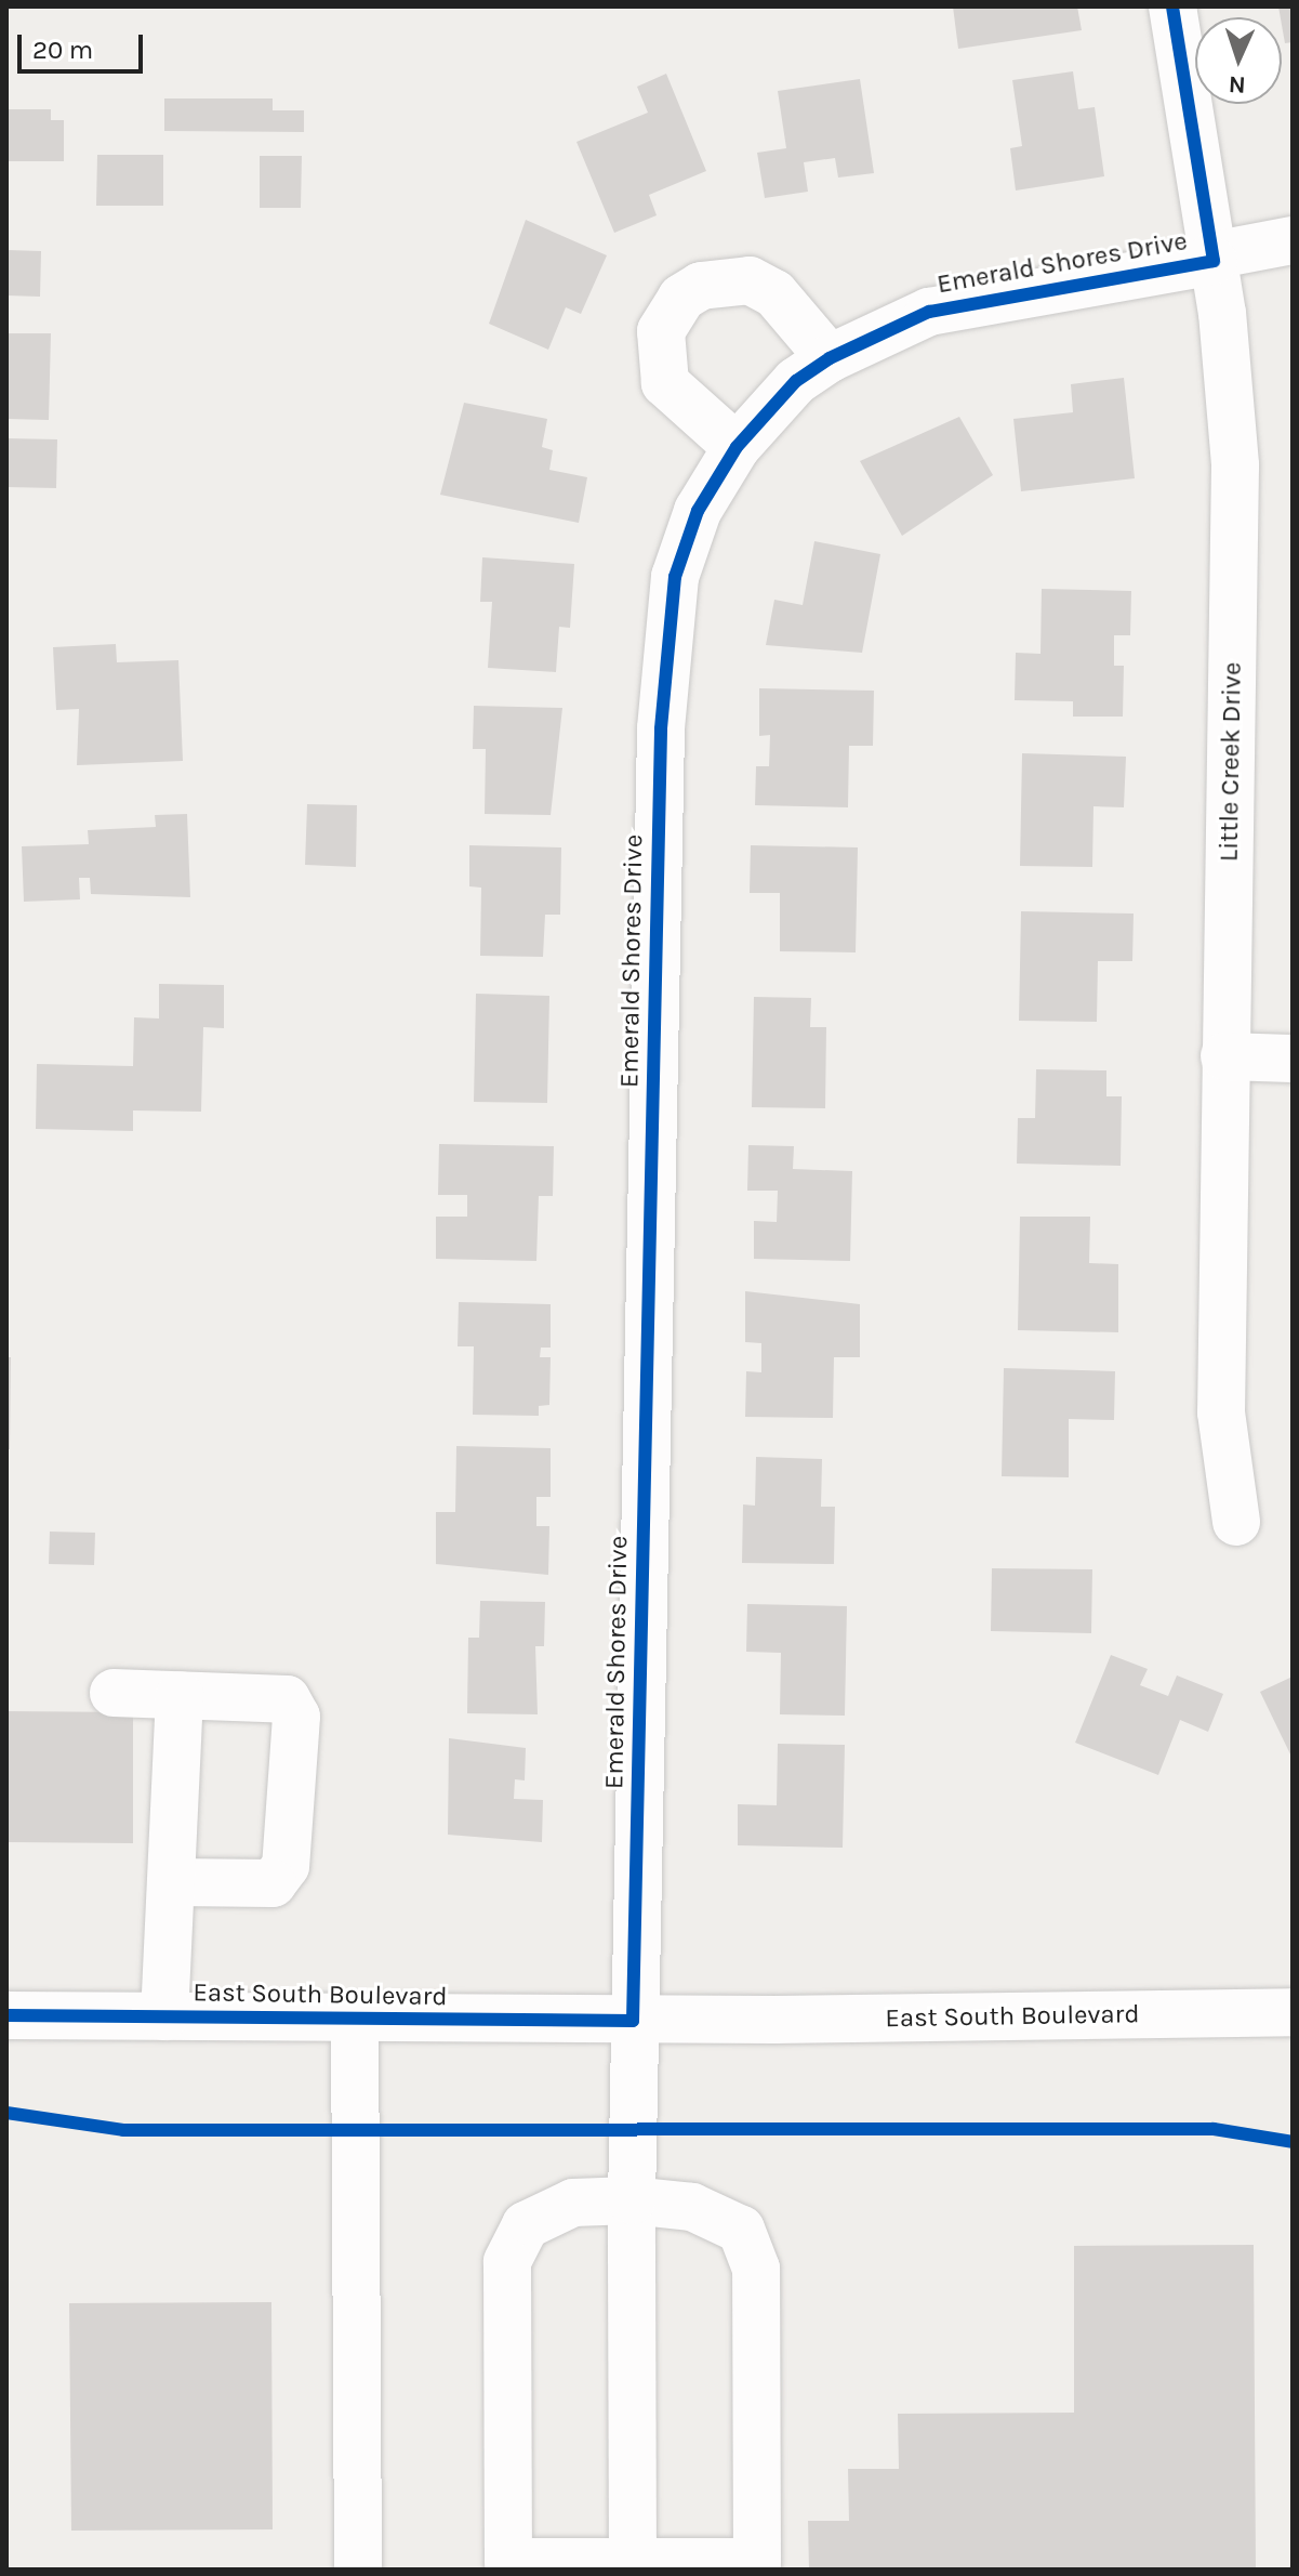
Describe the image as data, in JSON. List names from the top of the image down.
{
  "streets": {
    "street": ["Emerald Shores Drive", "Little Creek Drive", "East South Boulevard"]
  },
  "crossings": [
    ["Emerald Shores Drive", "Little Creek Drive"],
    ["Emerald Shores Drive", "East South Boulevard"]
  ],
  "scale_bar": "20 m",
  "north": "bottom"
}
